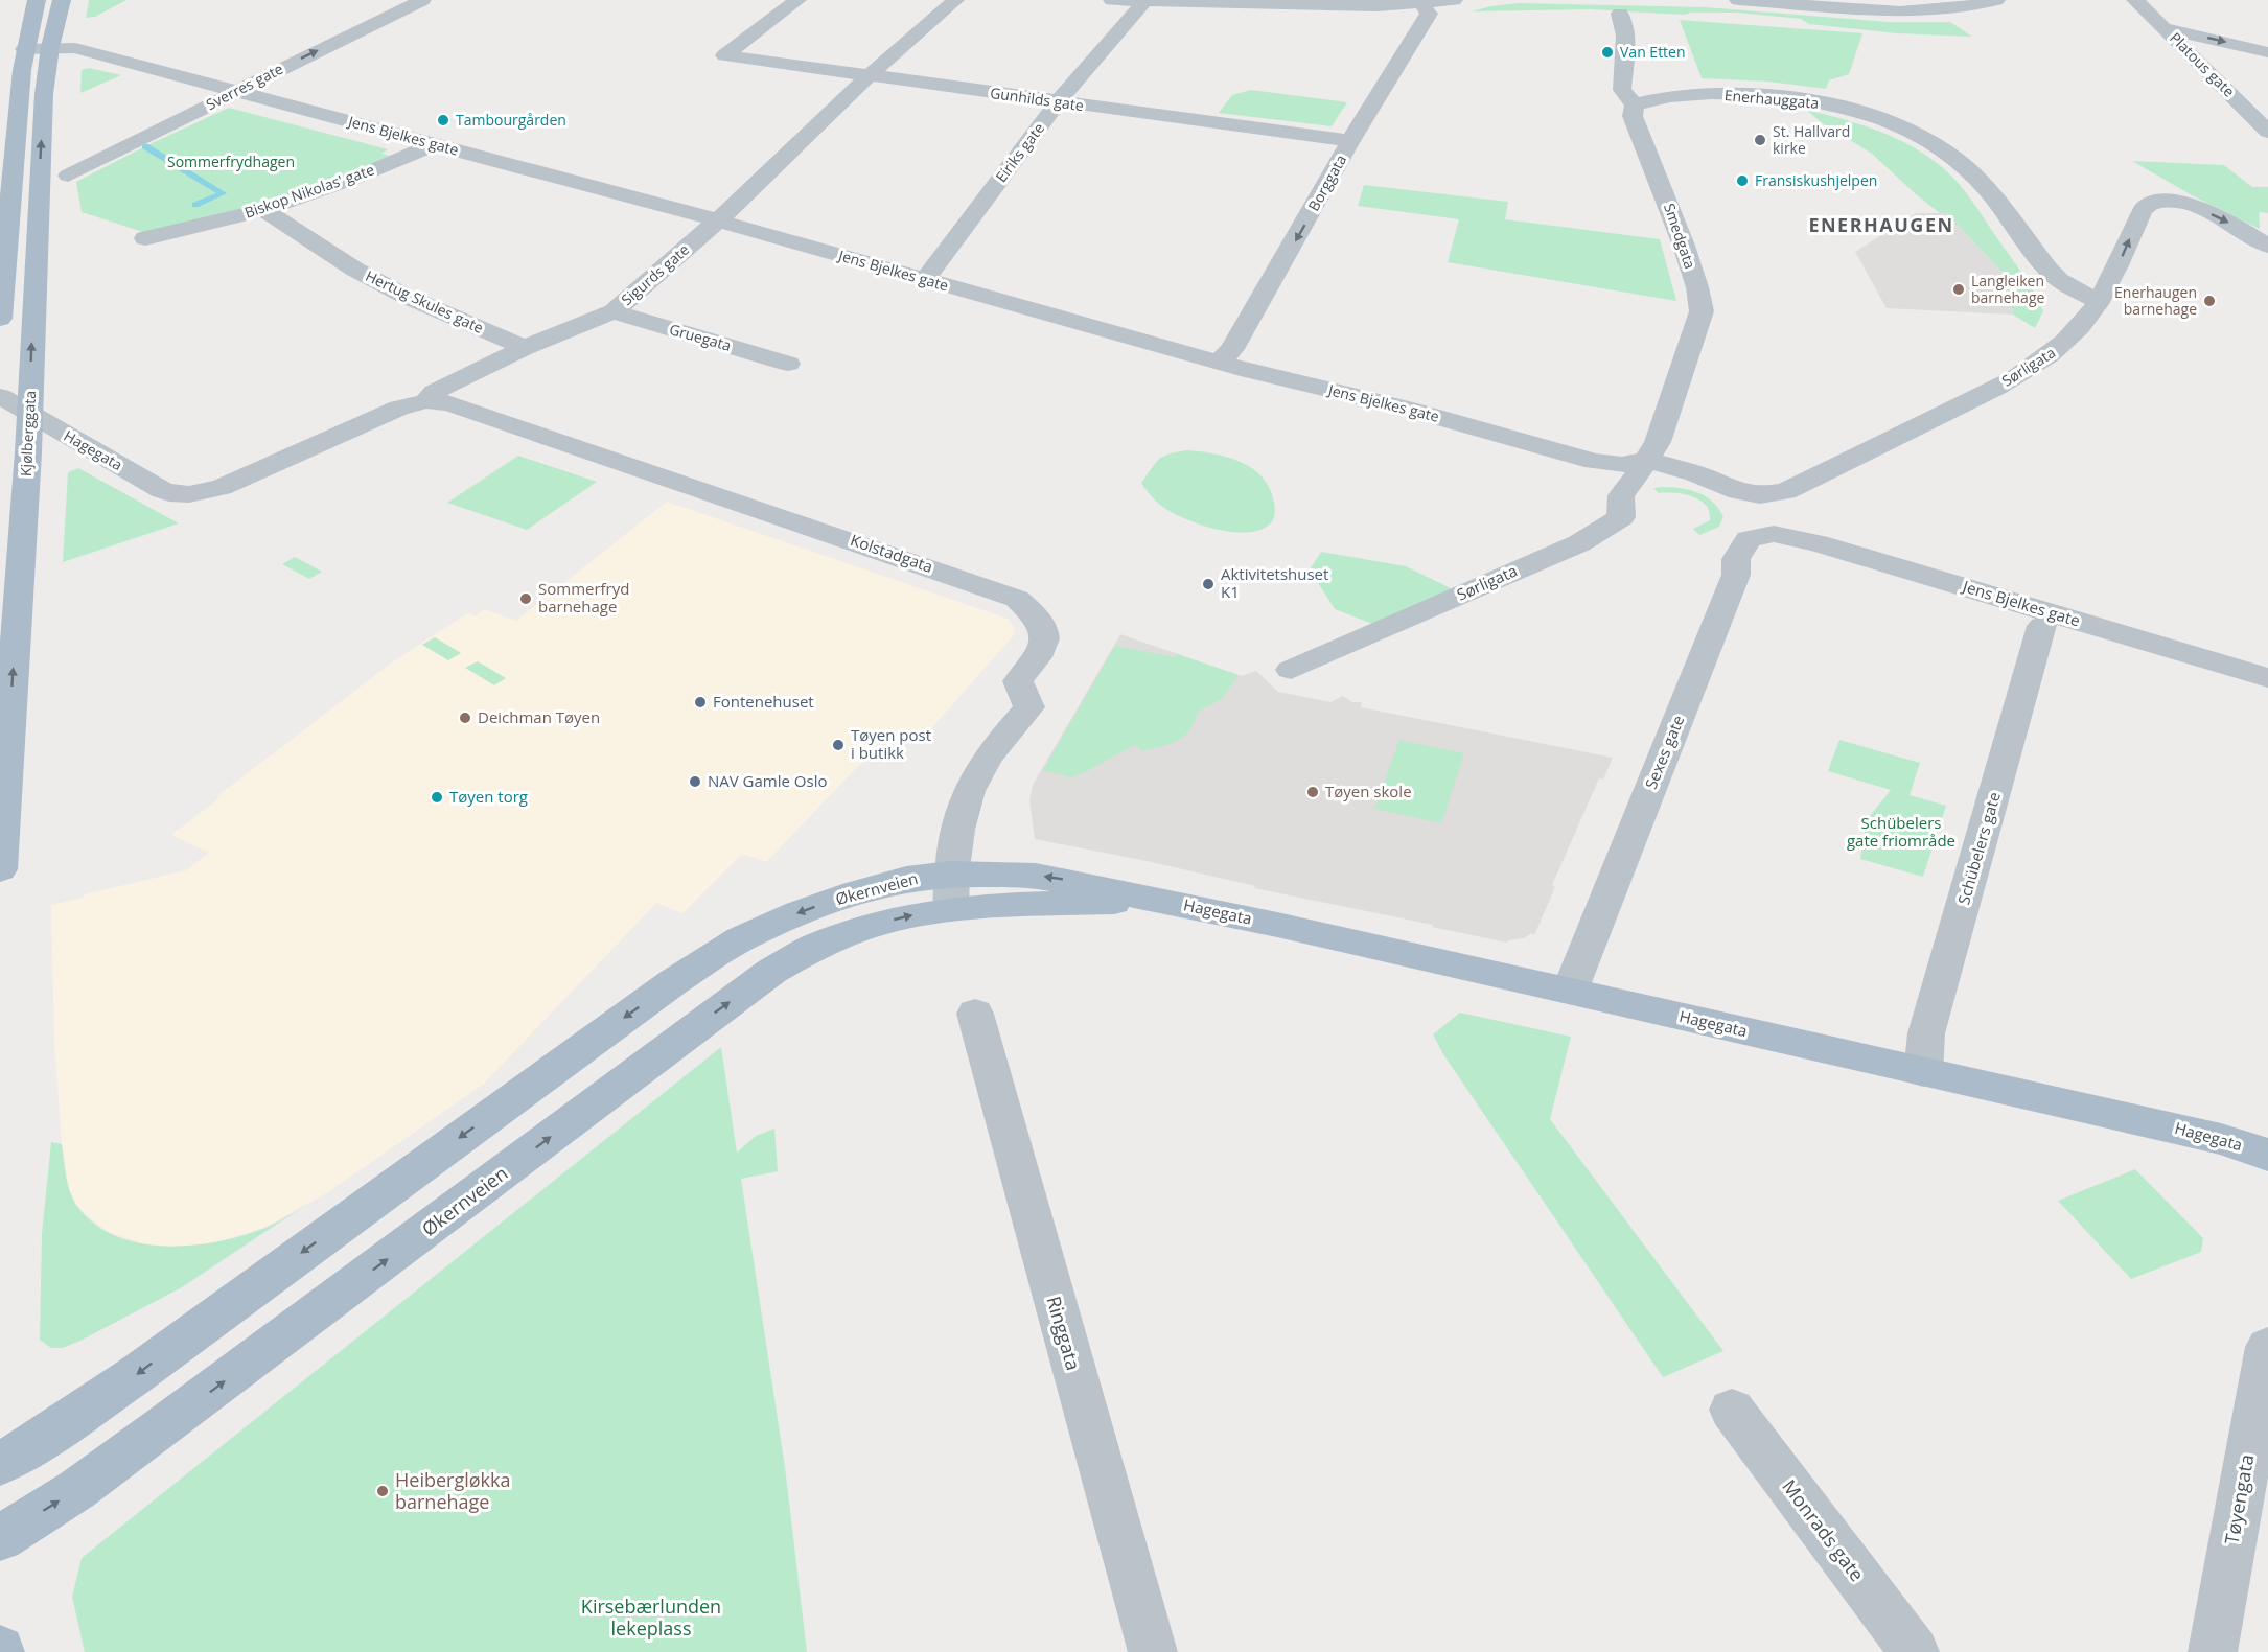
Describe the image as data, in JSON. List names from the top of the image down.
{
  "streets": {
    "main road": ["Kjølberggata", "Hagegata", "Økernveien"],
    "street": [
      "Platous gate",
      "Sverres gate",
      "Gunhilds gate",
      "Enerhauggata",
      "Jens Bjelkes gate",
      "Eiriks gate",
      "Borggata",
      "Biskop Nikolas' gate",
      "Smedgata",
      "Sigurds gate",
      "Hertug Skules gate",
      "Gruegata",
      "Sørligata",
      "Kolstadgata",
      "Sexes gate",
      "Schübelers gate",
      "Ringgata",
      "Tøyengata",
      "Monrads gate"
    ]
  },
  "crossings": [
    ["Sverres gate", "Jens Bjelkes gate"],
    ["Gunhilds gate", "Eiriks gate"],
    ["Gunhilds gate", "Borggata"],
    ["Gunhilds gate", "Sigurds gate"],
    ["Enerhauggata", "Smedgata"],
    ["Enerhauggata", "Sørligata"],
    ["Jens Bjelkes gate", "Eiriks gate"],
    ["Jens Bjelkes gate", "Borggata"],
    ["Jens Bjelkes gate", "Biskop Nikolas' gate"],
    ["Jens Bjelkes gate", "Smedgata"],
    ["Jens Bjelkes gate", "Sigurds gate"],
    ["Jens Bjelkes gate", "Sørligata"],
    ["Jens Bjelkes gate", "Kjølberggata"],
    ["Jens Bjelkes gate", "Sexes gate"],
    ["Biskop Nikolas' gate", "Hertug Skules gate"],
    ["Smedgata", "Sørligata"],
    ["Sigurds gate", "Hertug Skules gate"],
    ["Sigurds gate", "Gruegata"],
    ["Sigurds gate", "Hagegata"],
    ["Sigurds gate", "Kolstadgata"],
    ["Kjølberggata", "Hagegata"],
    ["Hagegata", "Kolstadgata"],
    ["Hagegata", "Sexes gate"],
    ["Hagegata", "Schübelers gate"],
    ["Hagegata", "Økernveien"],
    ["Kolstadgata", "Økernveien"]
  ],
  "one_way": ["Sverres gate", "Borggata"],
  "districts": ["ENERHAUGEN"],
  "parks": ["Sommerfrydhagen", "Schübelers gate friområde", "Kirsebærlunden lekeplass"],
  "places": [
    "Van Etten",
    "Tambourgården",
    "St. Hallvard kirke",
    "Fransiskushjelpen",
    "Langleiken barnehage",
    "Enerhaugen barnehage",
    "Aktivitetshuset K1",
    "Sommerfryd barnehage",
    "Fontenehuset",
    "Deichman Tøyen",
    "Tøyen post i butikk",
    "NAV Gamle Oslo",
    "Tøyen skole",
    "Tøyen torg",
    "Heibergløkka barnehage"
  ]
}
